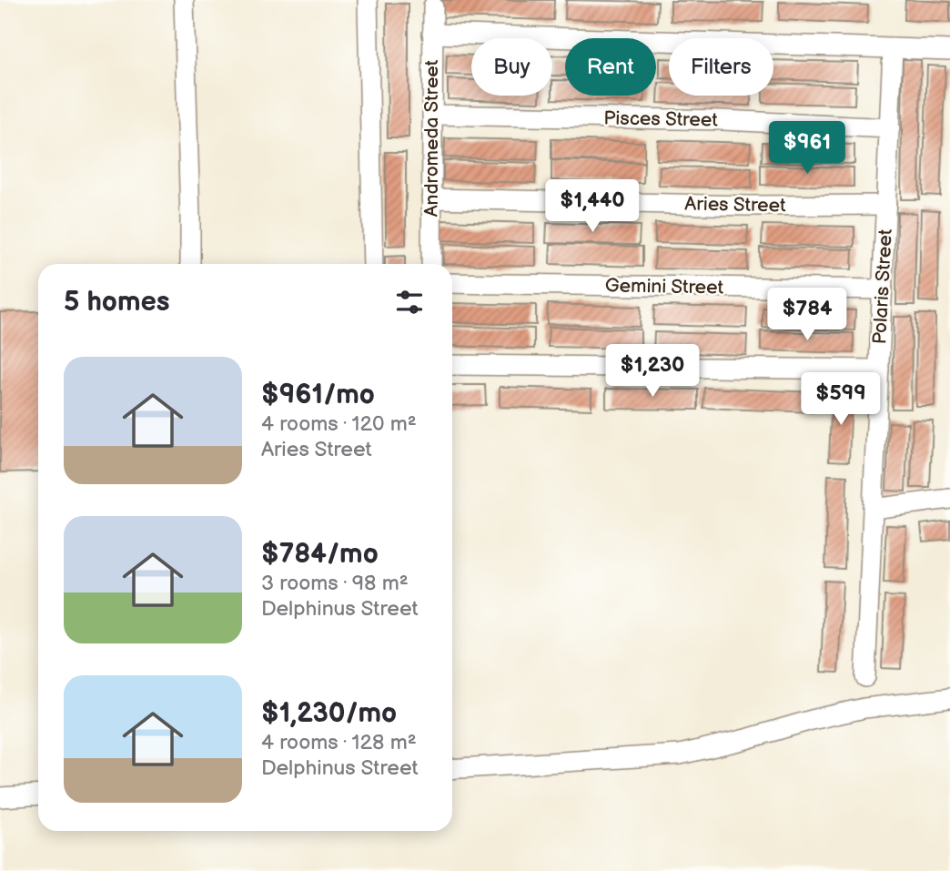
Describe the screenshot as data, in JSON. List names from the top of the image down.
{
  "streets": {
    "street": [
      "Pisces Street",
      "Andromeda Street",
      "Aries Street",
      "Gemini Street",
      "Polaris Street"
    ]
  },
  "crossings": [
    ["Pisces Street", "Andromeda Street"],
    ["Pisces Street", "Polaris Street"],
    ["Andromeda Street", "Aries Street"],
    ["Aries Street", "Polaris Street"],
    ["Gemini Street", "Polaris Street"]
  ],
  "page": {
    "chip": ["Buy", "Rent", "Filters"],
    "price": [
      "$961",
      "$1,440",
      "$784",
      "$1,230",
      "$599"
    ],
    "heading": "5 homes",
    "list": [
      {
        "name": "$961/mo",
        "note": "4 rooms · 120 m² · Aries Street"
      },
      {
        "name": "$784/mo",
        "note": "3 rooms · 98 m² · Delphinus Street"
      },
      {
        "name": "$1,230/mo",
        "note": "4 rooms · 128 m² · Delphinus Street"
      }
    ]
  }
}
